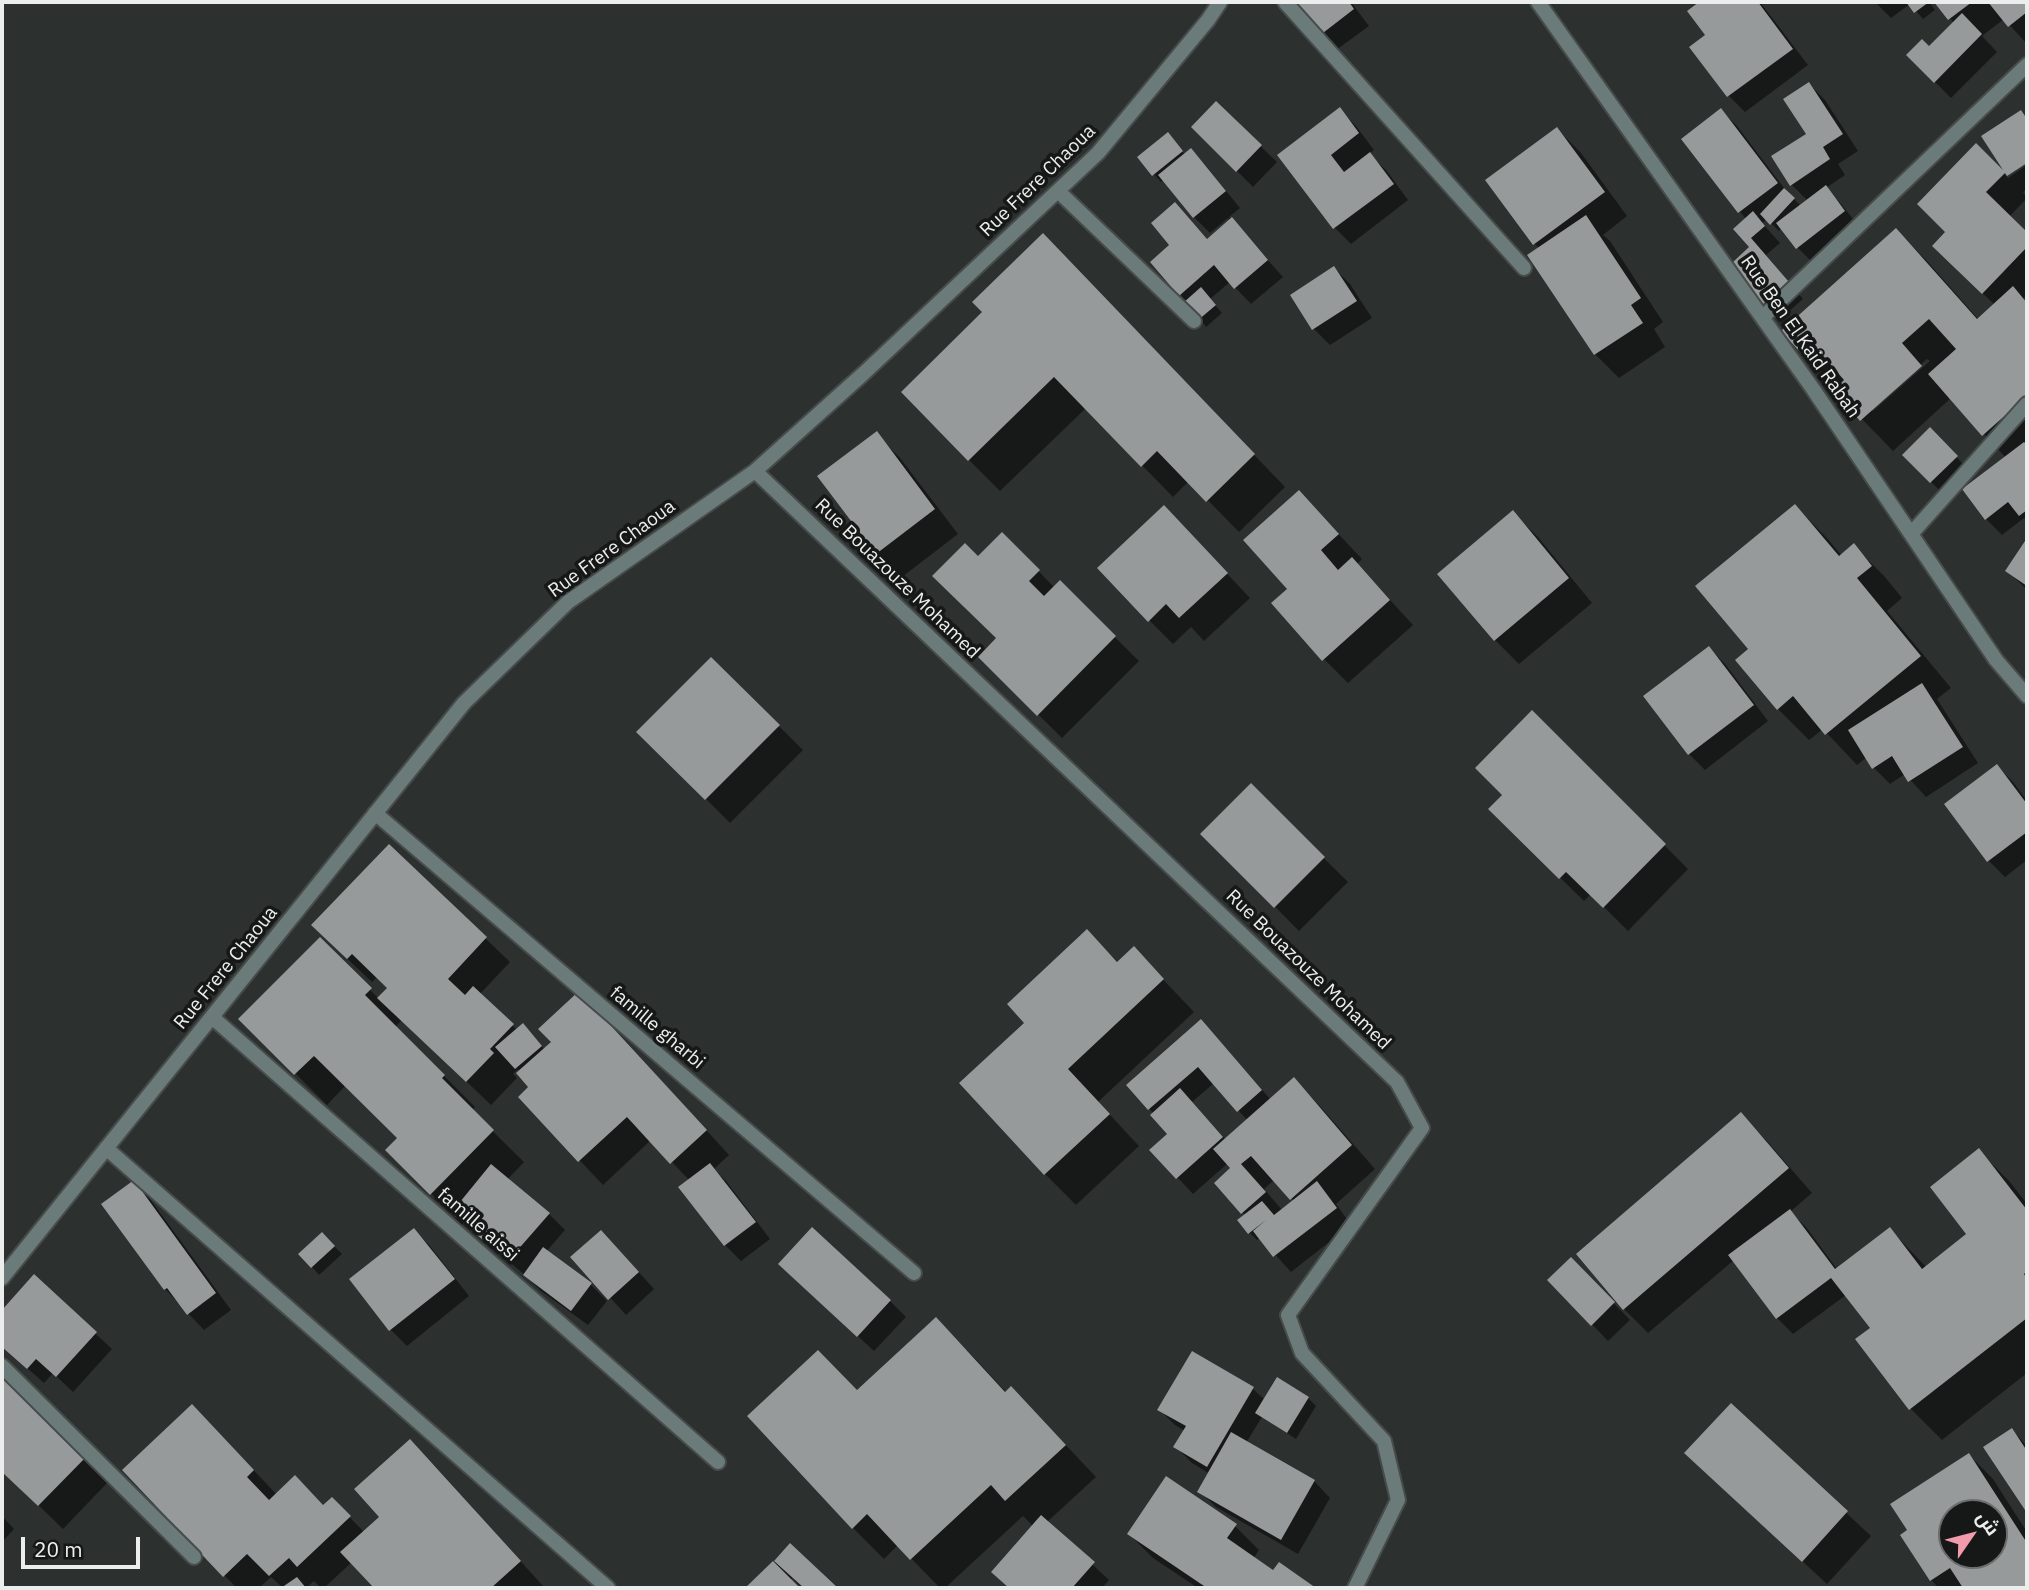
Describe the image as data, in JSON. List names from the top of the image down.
{
  "streets": {
    "street": [
      "Rue Frere Chaoua",
      "Rue Ben El Kaid Rabah",
      "Rue Bouazouze Mohamed",
      "famille gharbi",
      "famille aissi"
    ]
  },
  "crossings": [
    ["Rue Frere Chaoua", "Rue Bouazouze Mohamed"],
    ["Rue Frere Chaoua", "famille gharbi"],
    ["Rue Frere Chaoua", "famille aissi"]
  ],
  "scale_bar": "20 m",
  "north": "top right"
}
